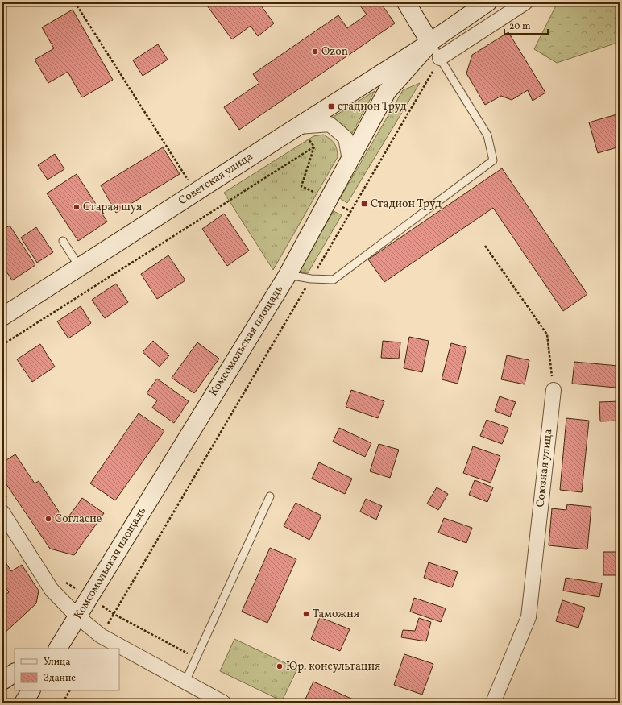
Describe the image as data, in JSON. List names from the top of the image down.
{
  "streets": {
    "main road": ["Советская улица", "Комсомольская площадь"],
    "street": ["Союзная улица"]
  },
  "crossings": [
    ["Советская улица", "Комсомольская площадь"]
  ],
  "places": {
    "other": [
      "Ozon",
      "Старая шуя",
      "Согласие",
      "Таможня",
      "Юр. консультация"
    ],
    "transit": ["стадион Труд", "Стадион Труд"]
  },
  "legend": ["Улица", "Здание"],
  "scale_bar": "20 m"
}
